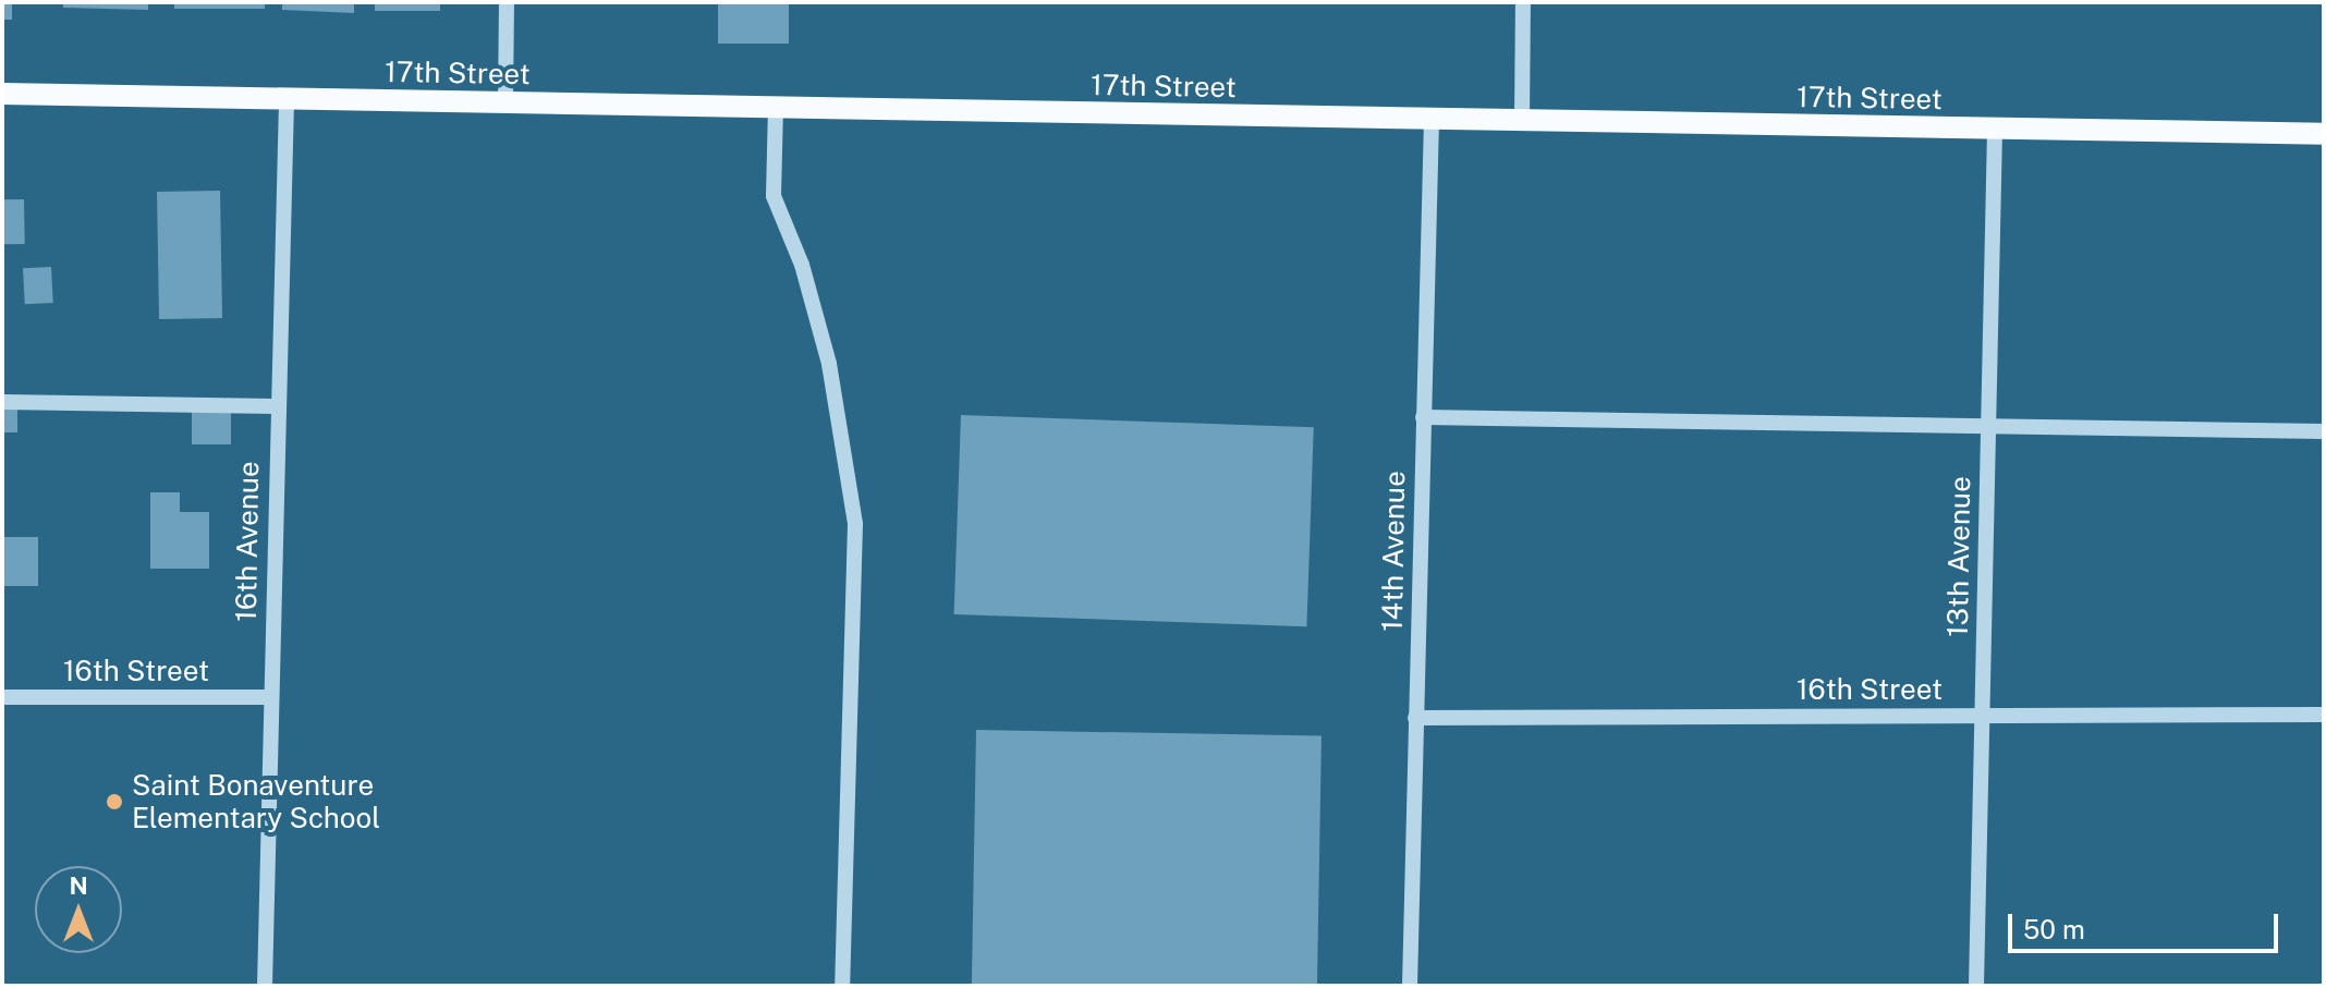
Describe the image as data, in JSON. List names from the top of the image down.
{
  "streets": {
    "main road": ["17th Street"],
    "street": [
      "16th Avenue",
      "14th Avenue",
      "13th Avenue",
      "16th Street"
    ]
  },
  "crossings": [
    ["17th Street", "16th Avenue"],
    ["17th Street", "14th Avenue"],
    ["17th Street", "13th Avenue"],
    ["16th Avenue", "16th Street"],
    ["14th Avenue", "16th Street"],
    ["13th Avenue", "16th Street"]
  ],
  "places": ["Saint Bonaventure Elementary School"],
  "scale_bar": "50 m",
  "north": "top"
}
